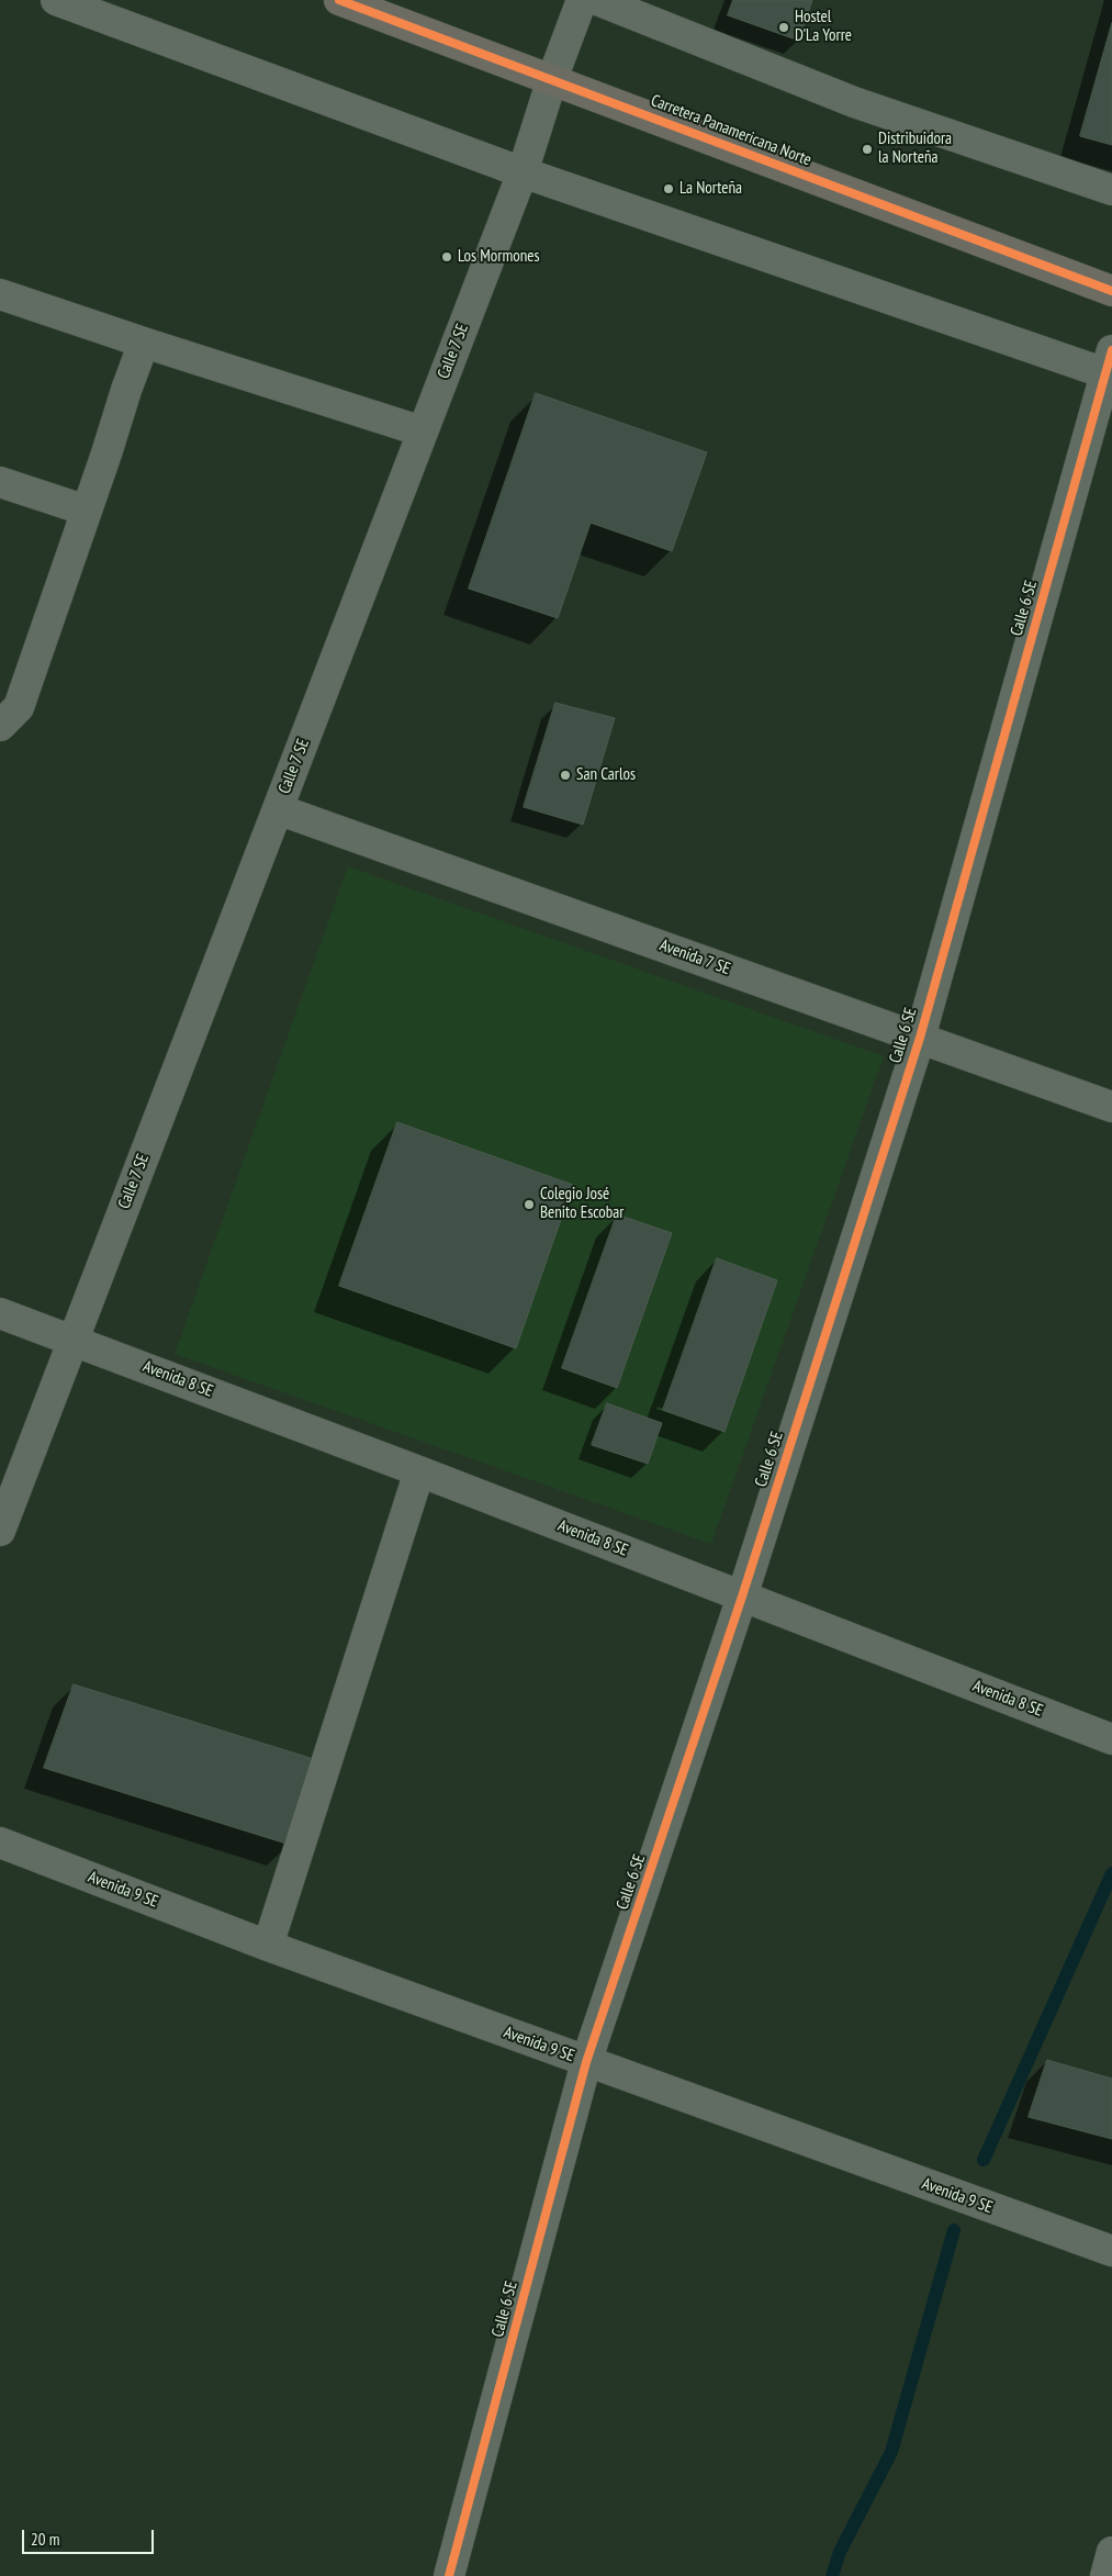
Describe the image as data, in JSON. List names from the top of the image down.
{
  "streets": {
    "highway": ["Carretera Panamericana Norte"],
    "street": [
      "Calle 7 SE",
      "Calle 6 SE",
      "Avenida 7 SE",
      "Avenida 8 SE",
      "Avenida 9 SE"
    ]
  },
  "crossings": [
    ["Carretera Panamericana Norte", "Calle 7 SE"],
    ["Calle 7 SE", "Avenida 7 SE"],
    ["Calle 7 SE", "Avenida 8 SE"],
    ["Calle 6 SE", "Avenida 7 SE"],
    ["Calle 6 SE", "Avenida 8 SE"],
    ["Calle 6 SE", "Avenida 9 SE"]
  ],
  "places": [
    "Hostel D'La Yorre",
    "Distribuidora la Norteña",
    "La Norteña",
    "Los Mormones",
    "San Carlos",
    "Colegio José Benito Escobar"
  ],
  "scale_bar": "20 m"
}
